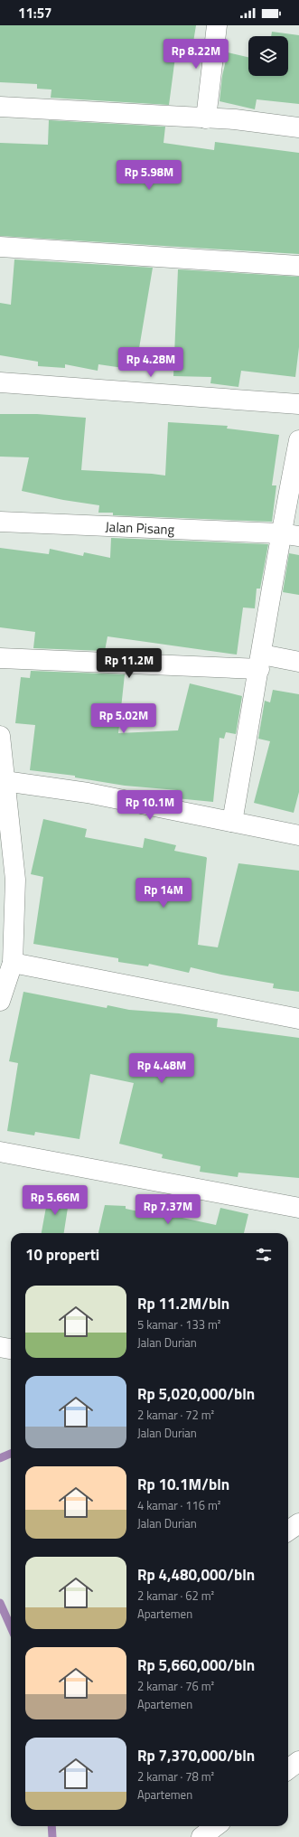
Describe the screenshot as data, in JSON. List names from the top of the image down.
{
  "streets": {
    "street": ["Jalan Pisang"]
  },
  "page": {
    "status": "11:57",
    "price": [
      "Rp 8.22M",
      "Rp 5.98M",
      "Rp 4.28M",
      "Rp 11.2M",
      "Rp 5.02M",
      "Rp 10.1M",
      "Rp 14M",
      "Rp 4.48M",
      "Rp 5.66M",
      "Rp 7.37M"
    ],
    "heading": "10 properti",
    "list": [
      {
        "name": "Rp 11.2M/bln",
        "note": "5 kamar · 133 m² · Jalan Durian"
      },
      {
        "name": "Rp 5,020,000/bln",
        "note": "2 kamar · 72 m² · Jalan Durian"
      },
      {
        "name": "Rp 10.1M/bln",
        "note": "4 kamar · 116 m² · Jalan Durian"
      },
      {
        "name": "Rp 4,480,000/bln",
        "note": "2 kamar · 62 m² · Apartemen"
      },
      {
        "name": "Rp 5,660,000/bln",
        "note": "2 kamar · 76 m² · Apartemen"
      },
      {
        "name": "Rp 7,370,000/bln",
        "note": "2 kamar · 78 m² · Apartemen"
      }
    ]
  }
}
